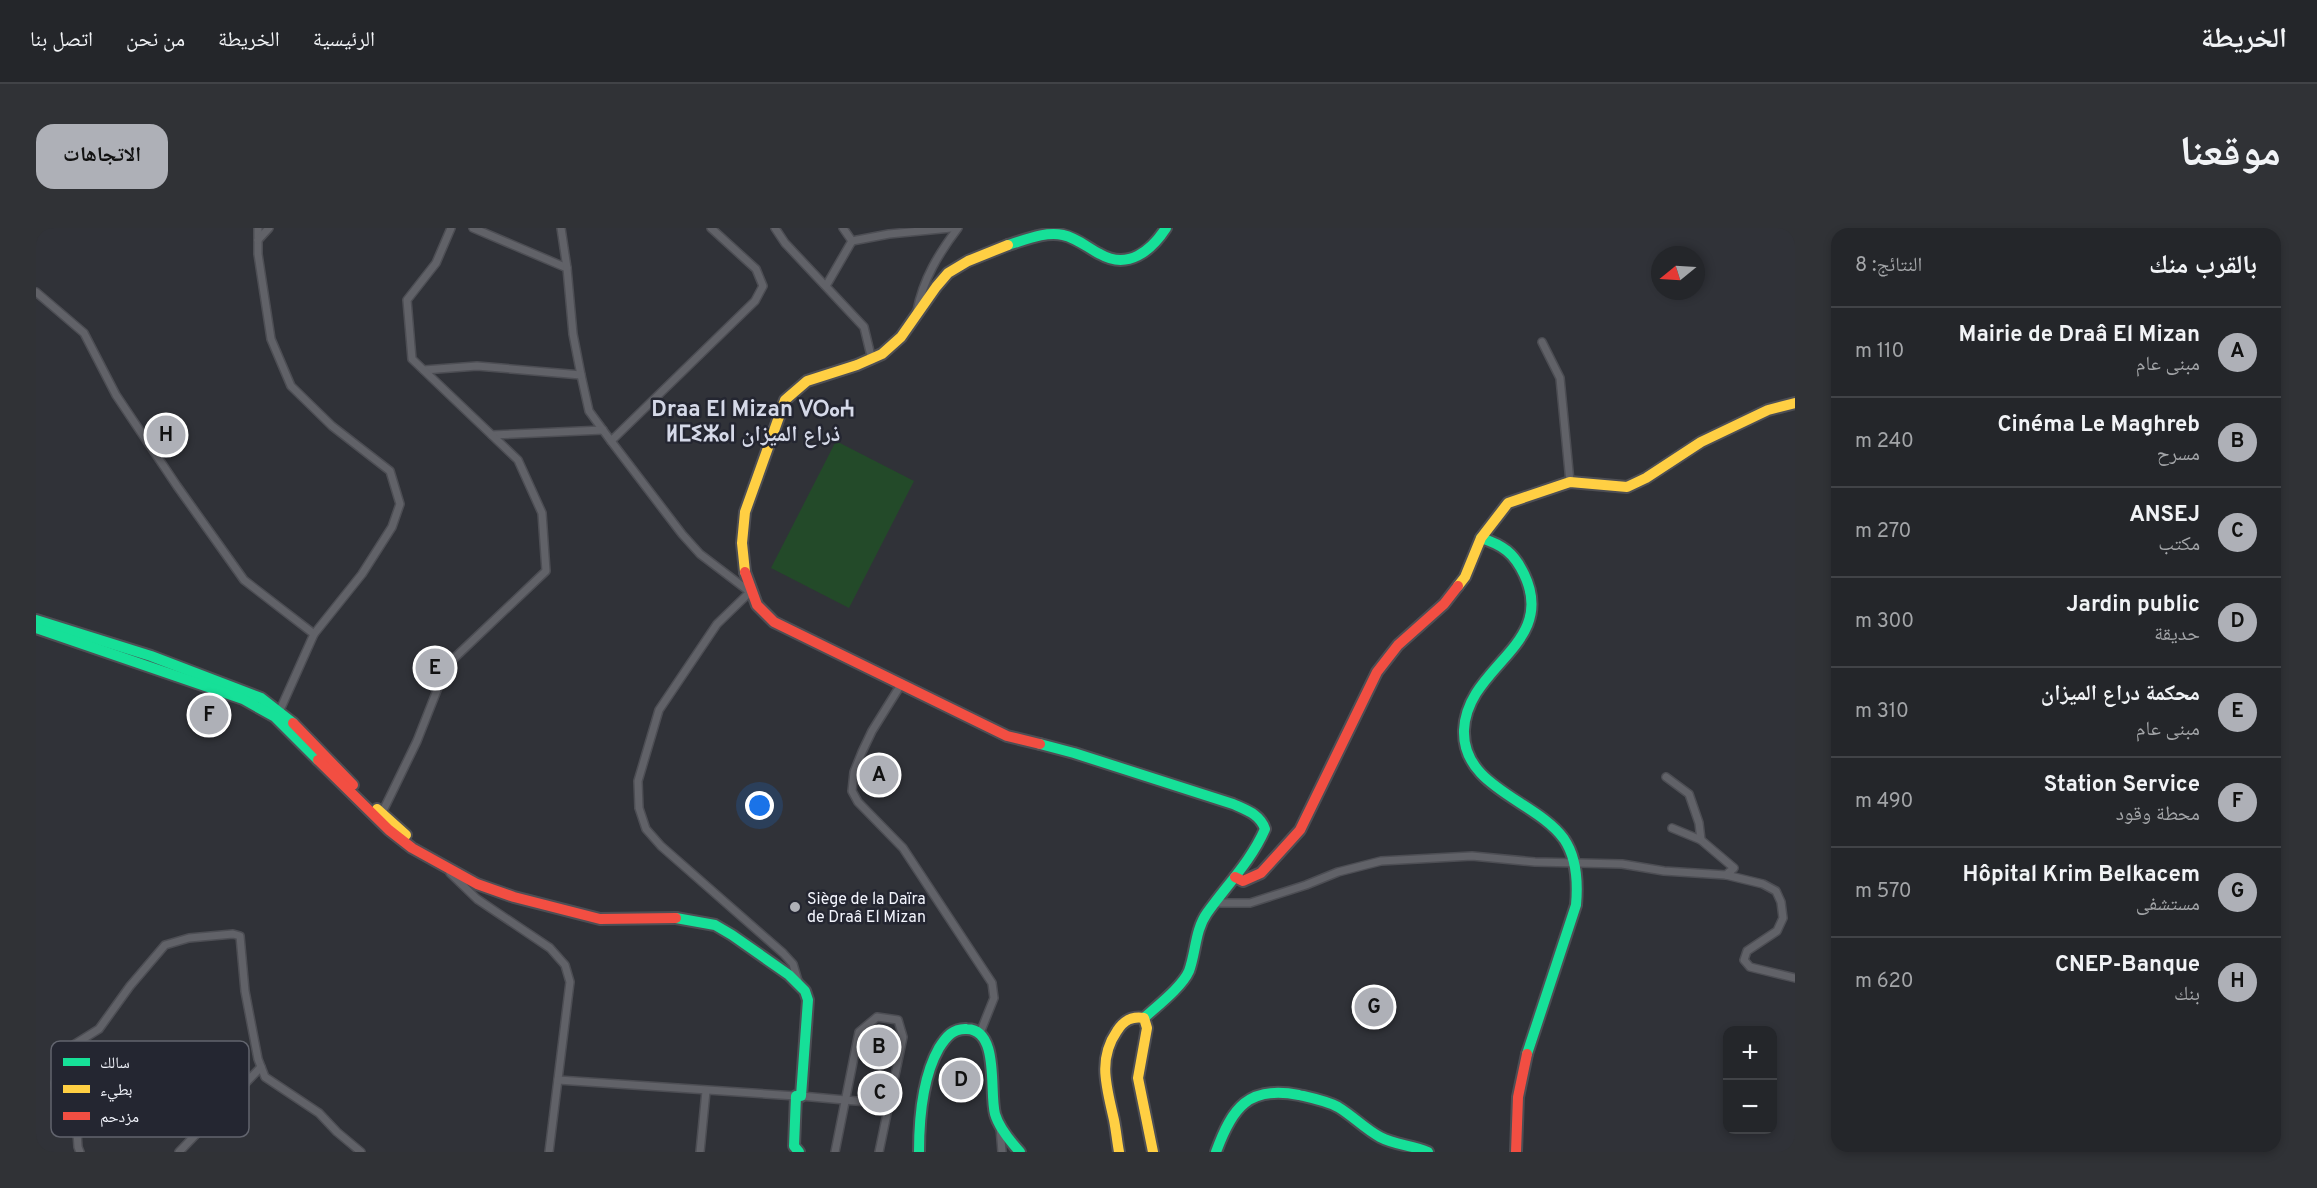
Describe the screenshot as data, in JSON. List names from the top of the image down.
{
  "districts": ["Draa El Mizan ⴸⵔⴰⵄ ⵍⵎⵉⵣⴰⵏ ذراع الميزان"],
  "places": ["Siège de la Daïra de Draâ El Mizan"],
  "legend": ["سالك", "بطيء", "مزدحم"],
  "north": "left",
  "page": {
    "header": "الخريطة",
    "nav": [
      "الرئيسية",
      "الخريطة",
      "من نحن",
      "اتصل بنا"
    ],
    "title": "موقعنا",
    "buttons": "الاتجاهات",
    "heading": ["بالقرب منك", "النتائج: 8"],
    "list": [
      {
        "mark": "A",
        "name": "Mairie de Draâ El Mizan",
        "note": "مبنى عام",
        "value": "110 m"
      },
      {
        "mark": "B",
        "name": "Cinéma Le Maghreb",
        "note": "مسرح",
        "value": "240 m"
      },
      {
        "mark": "C",
        "name": "ANSEJ",
        "note": "مكتب",
        "value": "270 m"
      },
      {
        "mark": "D",
        "name": "Jardin public",
        "note": "حديقة",
        "value": "300 m"
      },
      {
        "mark": "E",
        "name": "محكمة دراع الميزان",
        "note": "مبنى عام",
        "value": "310 m"
      },
      {
        "mark": "F",
        "name": "Station Service",
        "note": "محطة وقود",
        "value": "490 m"
      },
      {
        "mark": "G",
        "name": "Hôpital Krim Belkacem",
        "note": "مستشفى",
        "value": "570 m"
      },
      {
        "mark": "H",
        "name": "CNEP-Banque",
        "note": "بنك",
        "value": "620 m"
      }
    ],
    "pins": [
      "H",
      "E",
      "F",
      "A",
      "G",
      "B",
      "D",
      "C"
    ],
    "map_buttons": ["+", "−"]
  }
}
